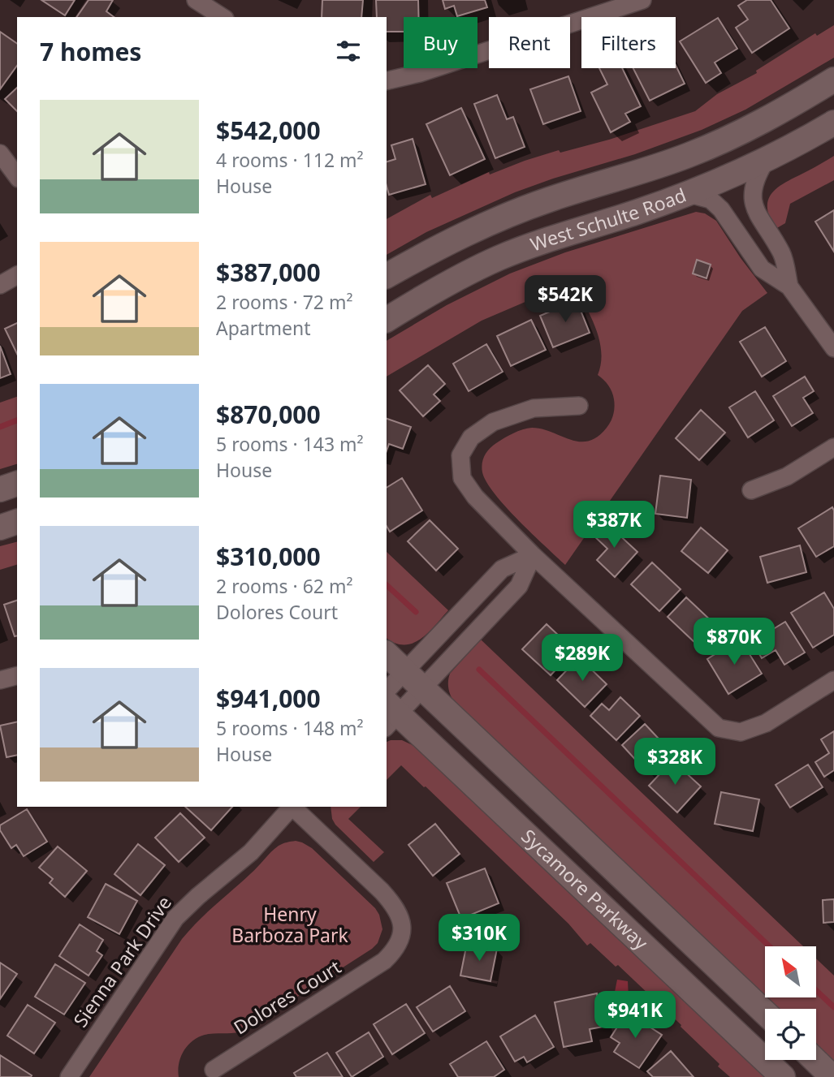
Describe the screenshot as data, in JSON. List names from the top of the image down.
{
  "streets": {
    "main road": ["West Schulte Road", "Sycamore Parkway"],
    "street": ["Sienna Park Drive", "Dolores Court"]
  },
  "parks": ["Henry Barboza Park"],
  "north": "top left",
  "page": {
    "chip": ["Buy", "Rent", "Filters"],
    "heading": "7 homes",
    "list": [
      {
        "name": "$542,000",
        "note": "4 rooms · 112 m² · House"
      },
      {
        "name": "$387,000",
        "note": "2 rooms · 72 m² · Apartment"
      },
      {
        "name": "$870,000",
        "note": "5 rooms · 143 m² · House"
      },
      {
        "name": "$310,000",
        "note": "2 rooms · 62 m² · Dolores Court"
      },
      {
        "name": "$941,000",
        "note": "5 rooms · 148 m² · House"
      }
    ],
    "price": [
      "$542K",
      "$387K",
      "$870K",
      "$289K",
      "$328K",
      "$310K",
      "$941K"
    ]
  }
}
